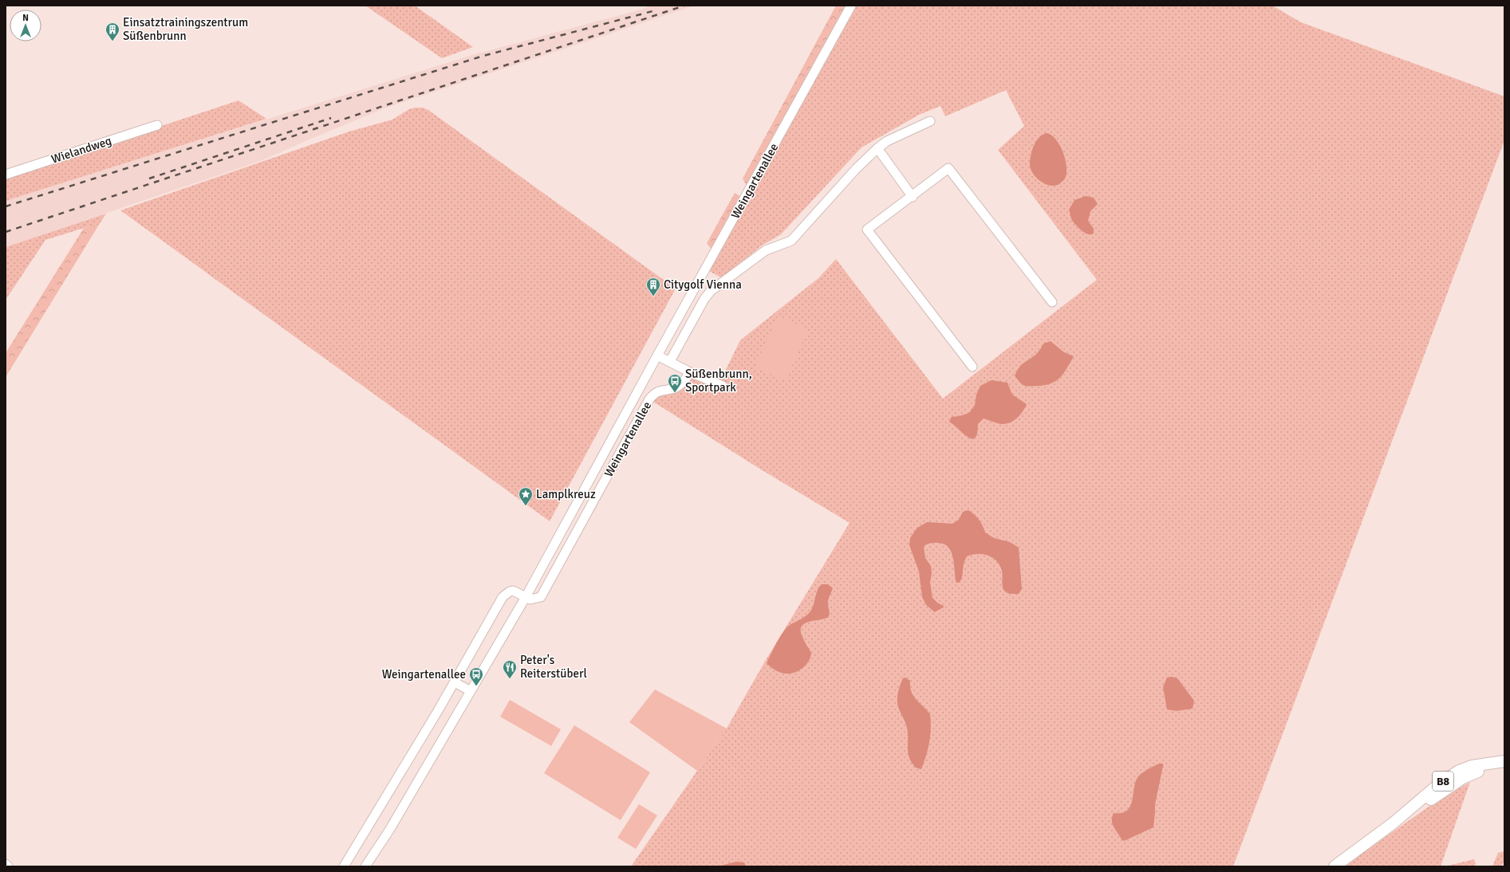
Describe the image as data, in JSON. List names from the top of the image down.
{
  "streets": {
    "main road": ["B8"],
    "street": ["Wielandweg", "Weingartenallee"]
  },
  "places": {
    "building": ["Einsatztrainingszentrum Süßenbrunn", "Citygolf Vienna"],
    "bus stop": ["Süßenbrunn, Sportpark", "Weingartenallee"],
    "place": ["Lamplkreuz"],
    "restaurant": ["Peter's Reiterstüberl"]
  },
  "north": "top"
}
